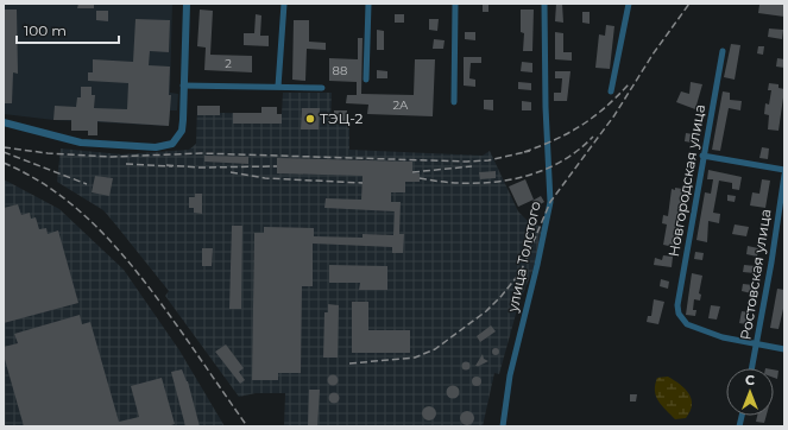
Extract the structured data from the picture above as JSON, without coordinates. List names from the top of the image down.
{
  "streets": {
    "street": ["Новгородская улица", "улица Толстого", "Ростовская улица"]
  },
  "crossings": [
    ["Новгородская улица", "Ростовская улица"]
  ],
  "places": ["ТЭЦ-2"],
  "house_numbers": ["2", "88", "2А"],
  "scale_bar": "100 m",
  "north": "top"
}
